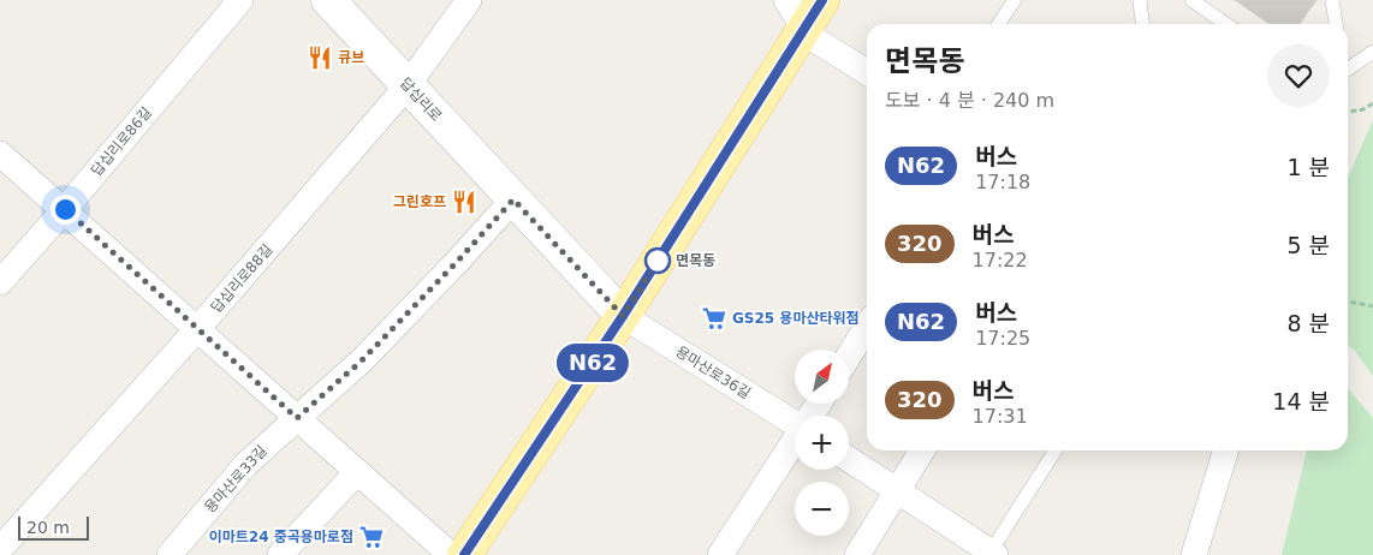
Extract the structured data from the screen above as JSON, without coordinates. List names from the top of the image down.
{
  "streets": {
    "street": [
      "답십리로",
      "답십리로86길",
      "답십리로88길",
      "용마산로36길",
      "용마산로33길"
    ]
  },
  "crossings": [
    ["답십리로", "답십리로88길"],
    ["답십리로", "용마산로36길"]
  ],
  "places": {
    "restaurant": ["큐브", "그린호프"],
    "other": ["면목동"],
    "supermarket": ["GS25 용마산타워점", "이마트24 중곡용마로점"]
  },
  "lines": ["bus line N62"],
  "scale_bar": "20 m",
  "north": "top right",
  "page": {
    "on_map": "N62",
    "heading": ["면목동", "도보 · 4 분 · 240 m"],
    "list": [
      {
        "mark": "N62",
        "name": "버스",
        "note": "17:18",
        "value": "1 분"
      },
      {
        "mark": "320",
        "name": "버스",
        "note": "17:22",
        "value": "5 분"
      },
      {
        "mark": "N62",
        "name": "버스",
        "note": "17:25",
        "value": "8 분"
      },
      {
        "mark": "320",
        "name": "버스",
        "note": "17:31",
        "value": "14 분"
      }
    ],
    "map_buttons": ["+", "−"],
    "scale": "20 m"
  }
}
